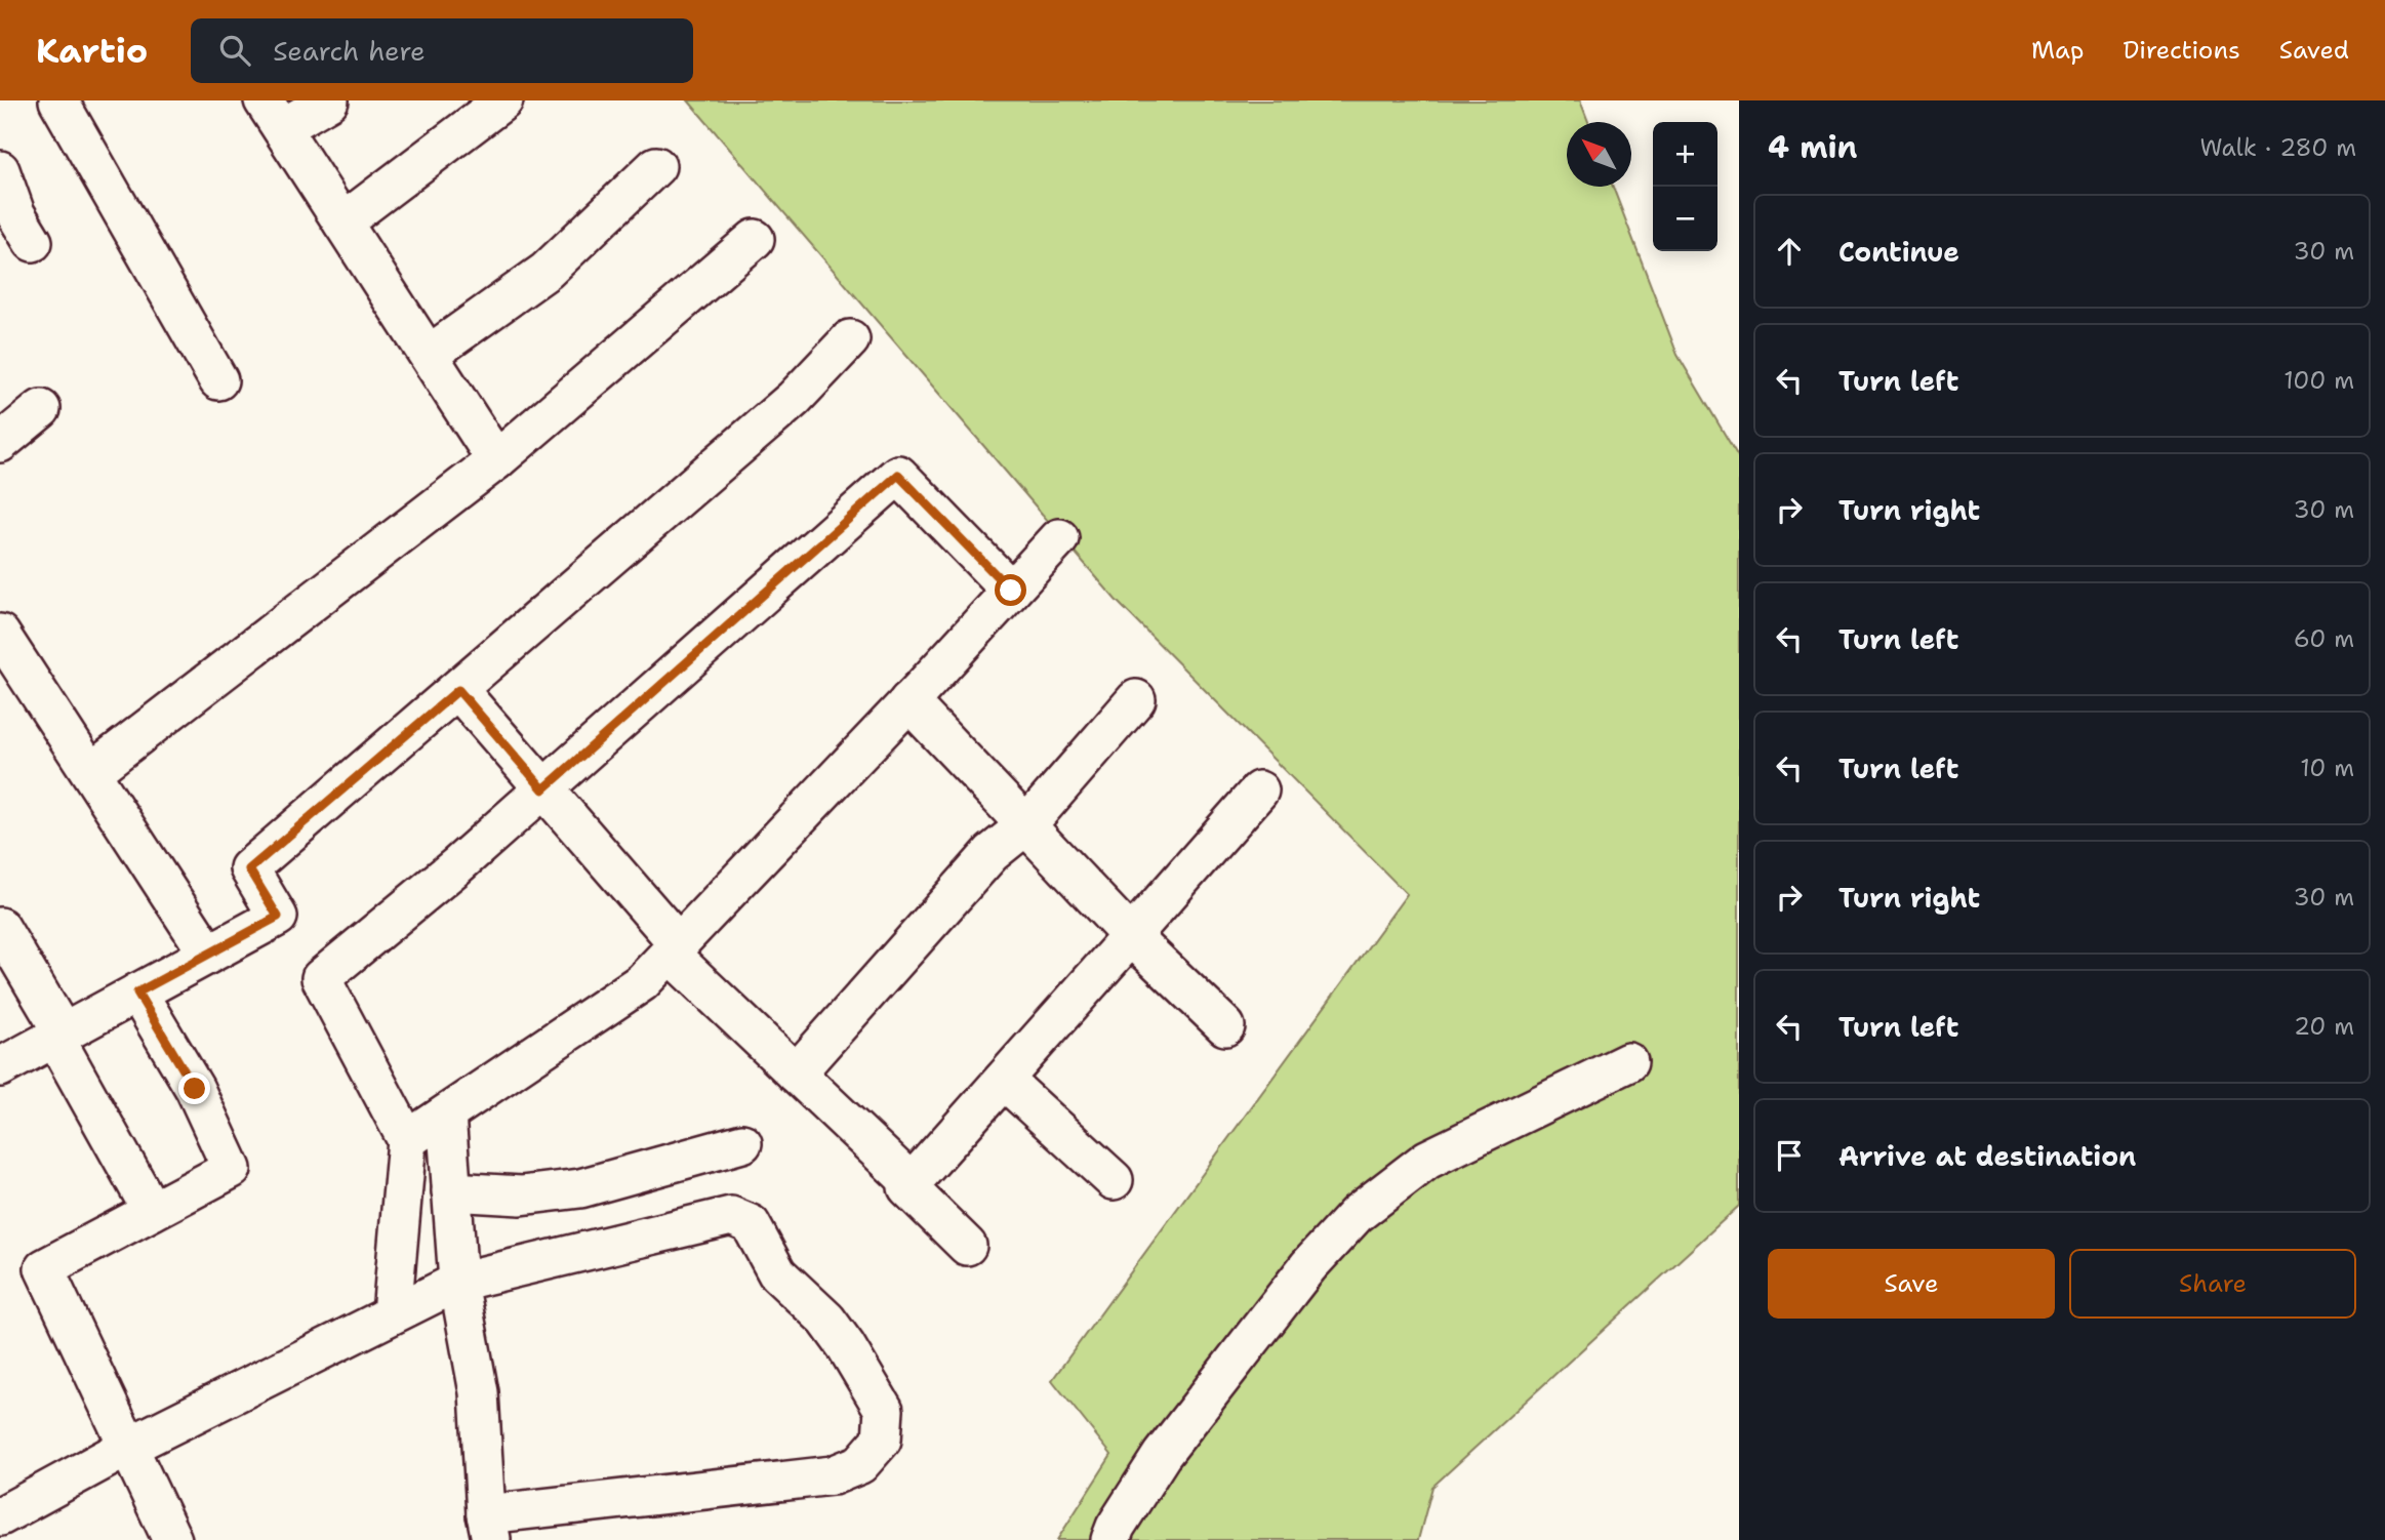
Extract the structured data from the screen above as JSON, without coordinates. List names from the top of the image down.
{
  "north": "top left",
  "page": {
    "header": "Kartio",
    "search": "Search here",
    "nav": ["Map", "Directions", "Saved"],
    "heading": ["4 min", "Walk · 280 m"],
    "map_buttons": ["+", "−"],
    "list": [
      ["Continue", "30 m"],
      ["Turn left", "100 m"],
      ["Turn right", "30 m"],
      ["Turn left", "60 m"],
      ["Turn left", "10 m"],
      ["Turn right", "30 m"],
      ["Turn left", "20 m"],
      "Arrive at destination"
    ],
    "buttons": ["Save", "Share"]
  }
}
